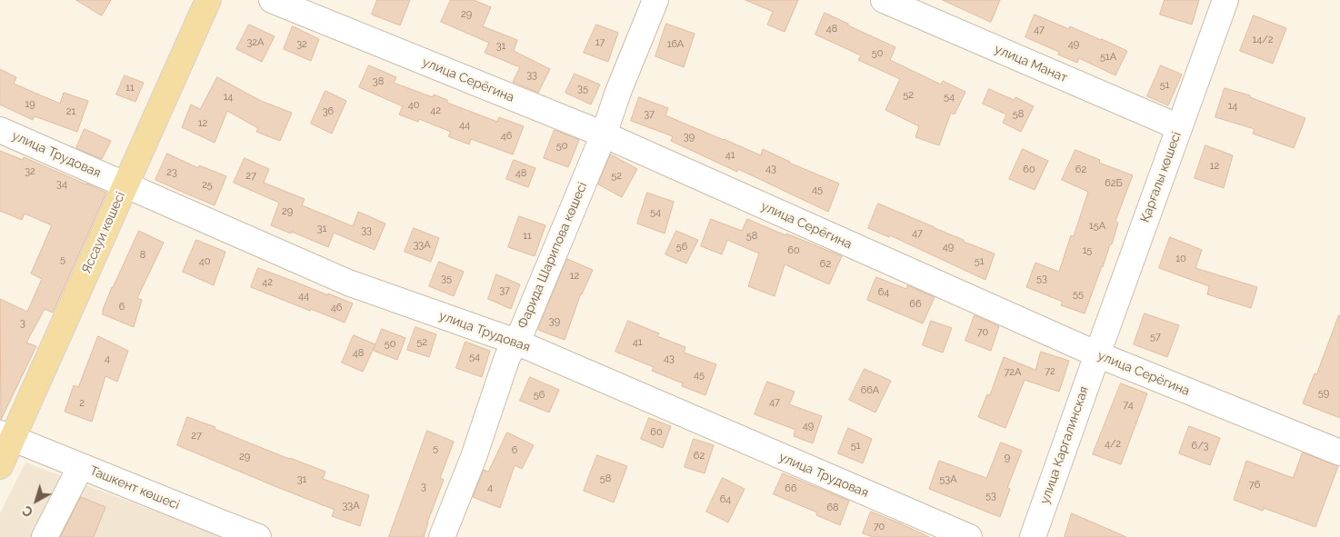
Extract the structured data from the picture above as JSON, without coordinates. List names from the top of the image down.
{
  "streets": {
    "main road": ["Яссауи көшесі"],
    "street": [
      "улица Манат",
      "улица Серёгина",
      "улица Трудовая",
      "Қарғалы көшесі",
      "Фарида Шарипова көшесі",
      "улица Каргалинская",
      "Ташкент көшесі"
    ]
  },
  "crossings": [
    ["улица Манат", "Қарғалы көшесі"],
    ["улица Серёгина", "Қарғалы көшесі"],
    ["улица Серёгина", "Фарида Шарипова көшесі"],
    ["улица Серёгина", "улица Каргалинская"],
    ["улица Трудовая", "Яссауи көшесі"],
    ["улица Трудовая", "Фарида Шарипова көшесі"],
    ["Қарғалы көшесі", "улица Каргалинская"],
    ["Яссауи көшесі", "Ташкент көшесі"]
  ],
  "house_numbers": [
    "29",
    "48",
    "47",
    "14/2",
    "32А",
    "17",
    "32",
    "16А",
    "49",
    "31",
    "50",
    "51А",
    "33",
    "38",
    "51",
    "11",
    "35",
    "52",
    "14",
    "54",
    "19",
    "40",
    "14",
    "42",
    "21",
    "36",
    "37",
    "58",
    "12",
    "44",
    "46",
    "39",
    "50",
    "41",
    "12",
    "43",
    "60",
    "62",
    "32",
    "23",
    "48",
    "27",
    "52",
    "62Б",
    "34",
    "25",
    "45",
    "29",
    "54",
    "15А",
    "31",
    "33",
    "47",
    "11",
    "58",
    "33А",
    "56",
    "49",
    "60",
    "15",
    "8",
    "10",
    "5",
    "40",
    "51",
    "62",
    "12",
    "35",
    "53",
    "42",
    "37",
    "64",
    "55",
    "44",
    "66",
    "6",
    "46",
    "39",
    "3",
    "70",
    "57",
    "52",
    "41",
    "50",
    "48",
    "54",
    "4",
    "43",
    "72",
    "72А",
    "45",
    "66А",
    "59",
    "56",
    "47",
    "2",
    "74",
    "49",
    "60",
    "27",
    "4/2",
    "51",
    "6/3",
    "5",
    "6",
    "62",
    "29",
    "9",
    "58",
    "31",
    "53А",
    "76",
    "3",
    "4",
    "66",
    "53",
    "64",
    "33А",
    "68",
    "70"
  ],
  "north": "bottom left"
}
